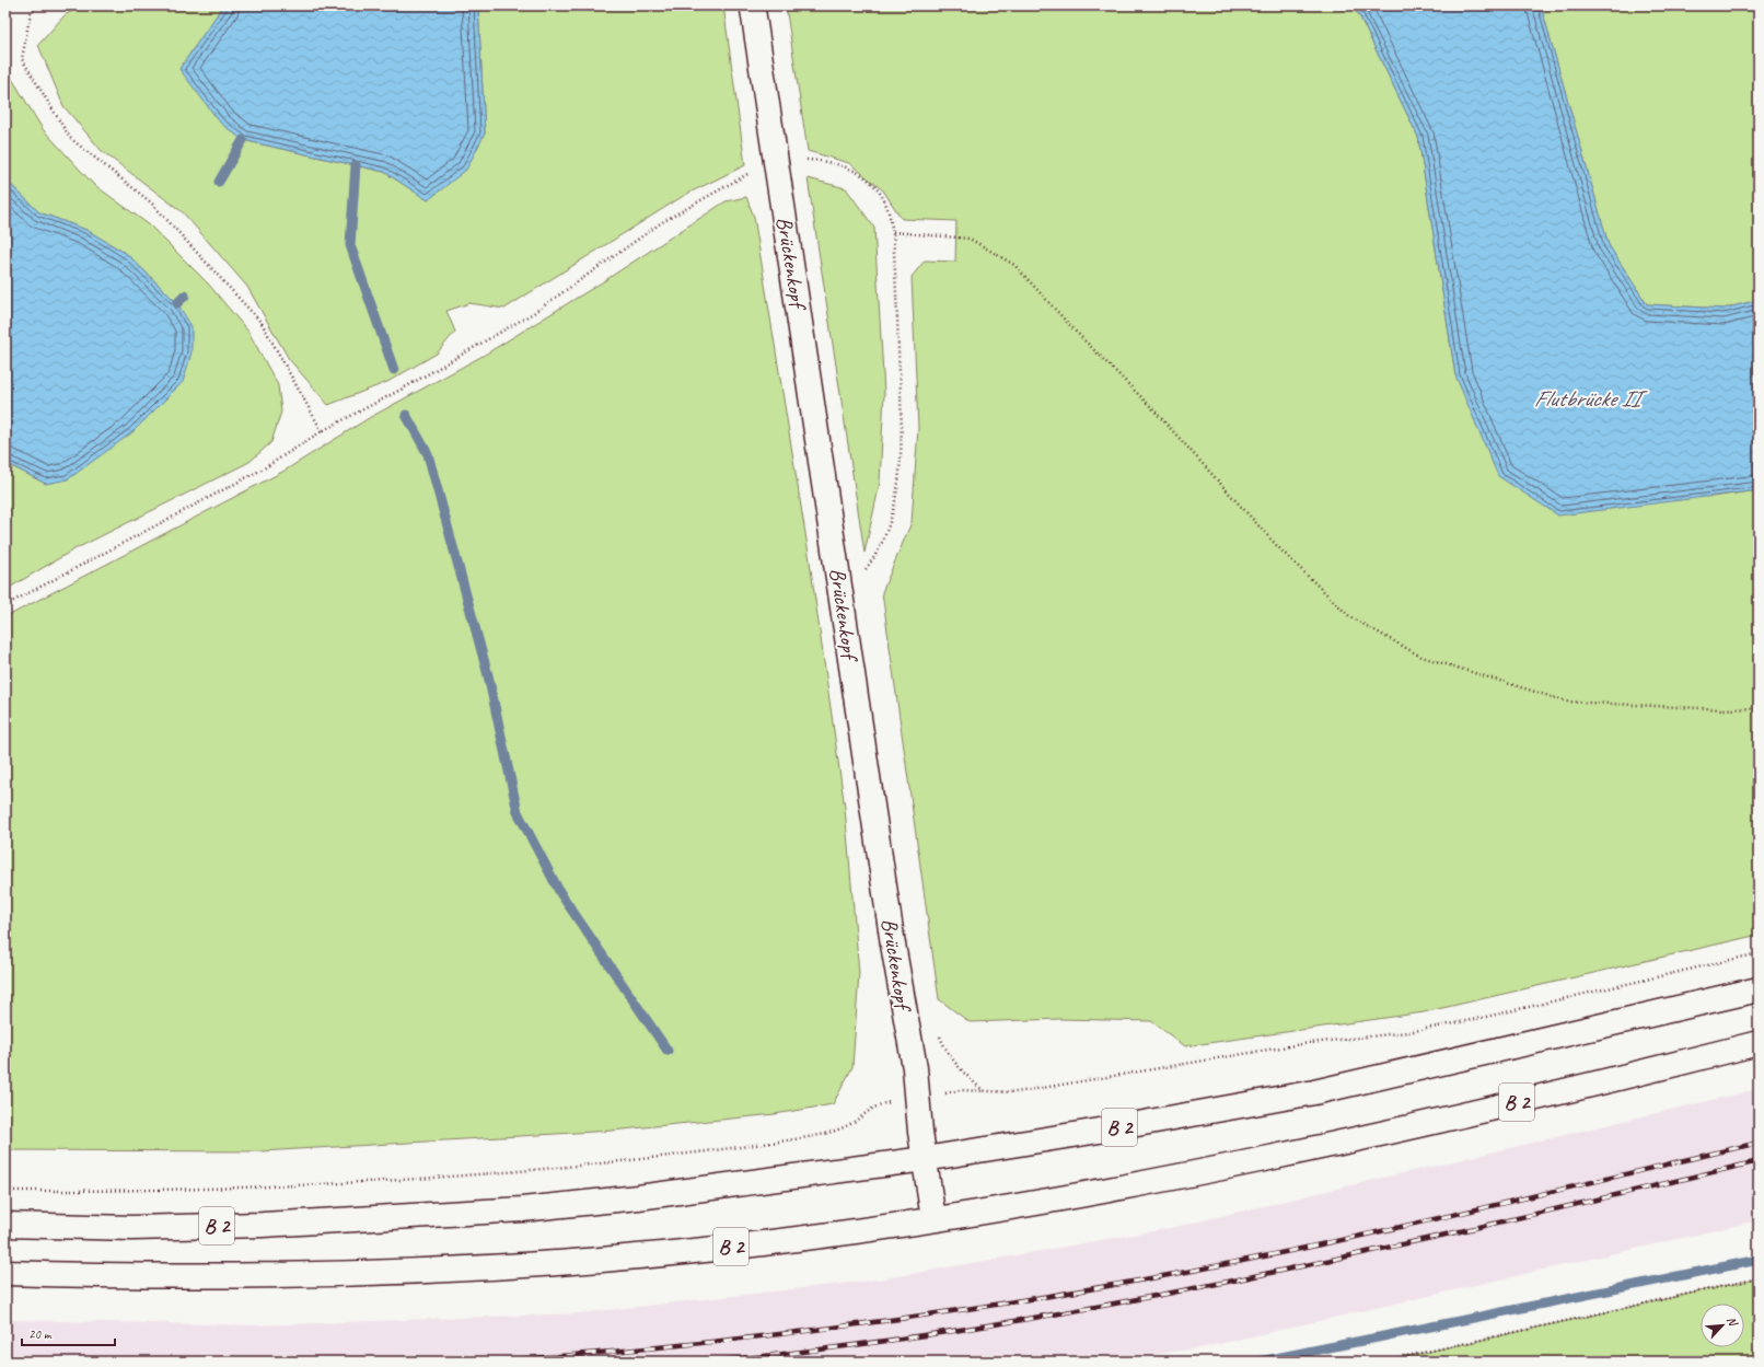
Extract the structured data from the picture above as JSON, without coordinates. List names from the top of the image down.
{
  "streets": {
    "main road": ["Brückenkopf", "B 2"]
  },
  "crossings": [
    ["Brückenkopf", "B 2"]
  ],
  "water": ["Flutbrücke II"],
  "scale_bar": "20 m",
  "north": "top right"
}
